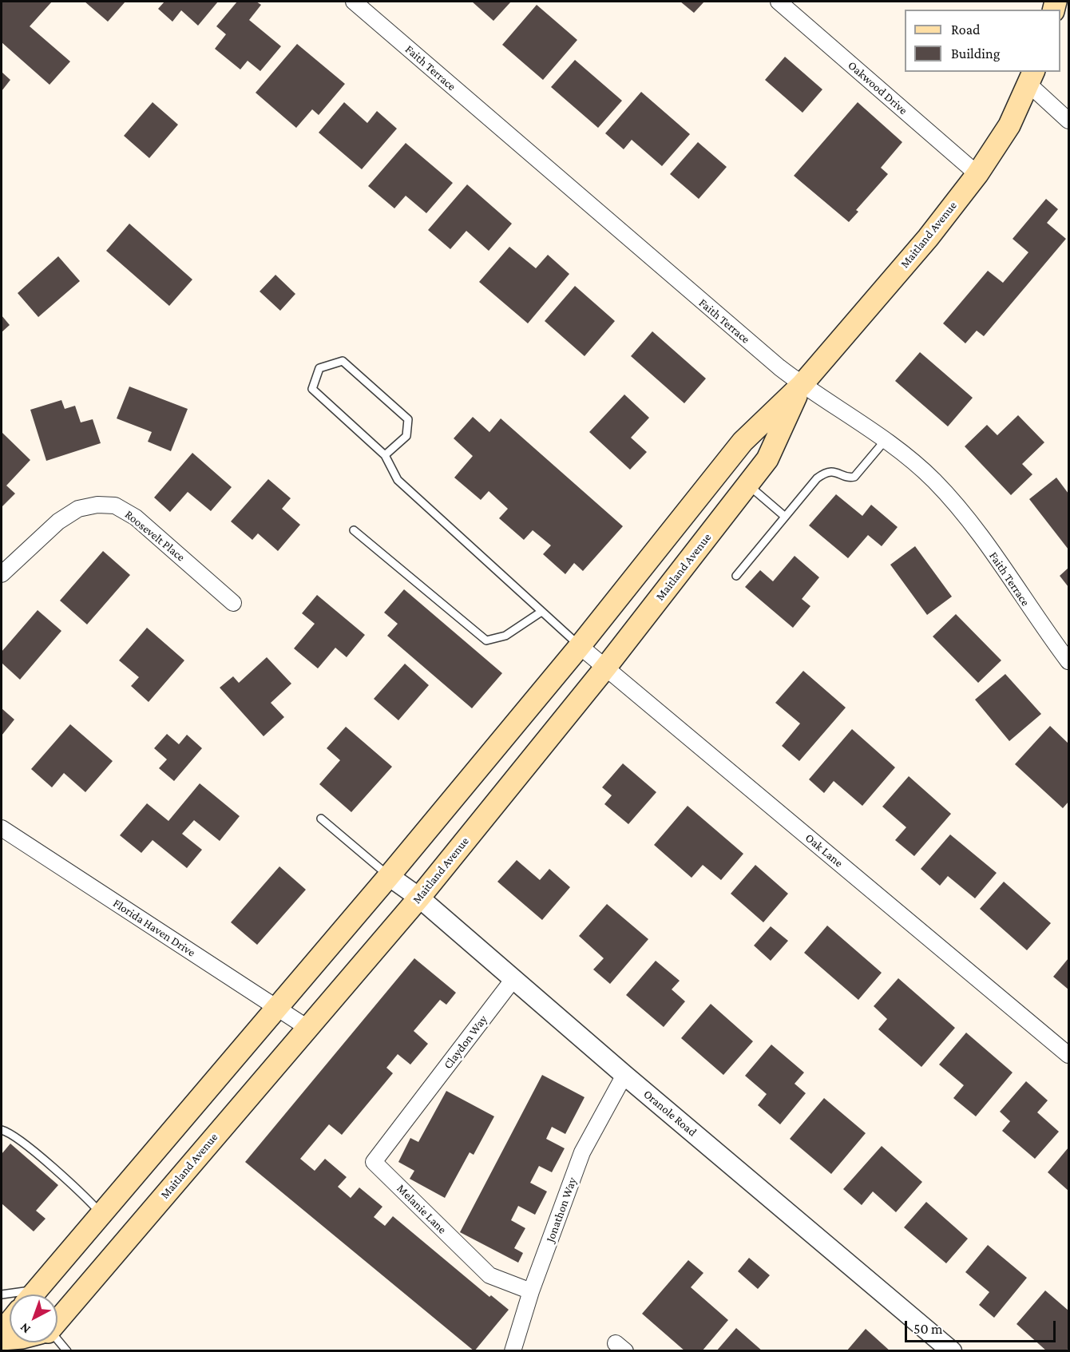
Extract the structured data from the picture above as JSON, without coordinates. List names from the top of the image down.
{
  "streets": {
    "main road": ["Maitland Avenue"],
    "street": [
      "Faith Terrace",
      "Oakwood Drive",
      "Roosevelt Place",
      "Oak Lane",
      "Florida Haven Drive",
      "Claydon Way",
      "Oranole Road",
      "Melanie Lane",
      "Jonathon Way"
    ]
  },
  "crossings": [
    ["Faith Terrace", "Maitland Avenue"],
    ["Oakwood Drive", "Maitland Avenue"],
    ["Maitland Avenue", "Oak Lane"],
    ["Maitland Avenue", "Florida Haven Drive"],
    ["Maitland Avenue", "Oranole Road"],
    ["Claydon Way", "Oranole Road"],
    ["Claydon Way", "Melanie Lane"],
    ["Oranole Road", "Jonathon Way"],
    ["Melanie Lane", "Jonathon Way"]
  ],
  "legend": ["Road", "Building"],
  "scale_bar": "50 m",
  "north": "bottom left"
}
